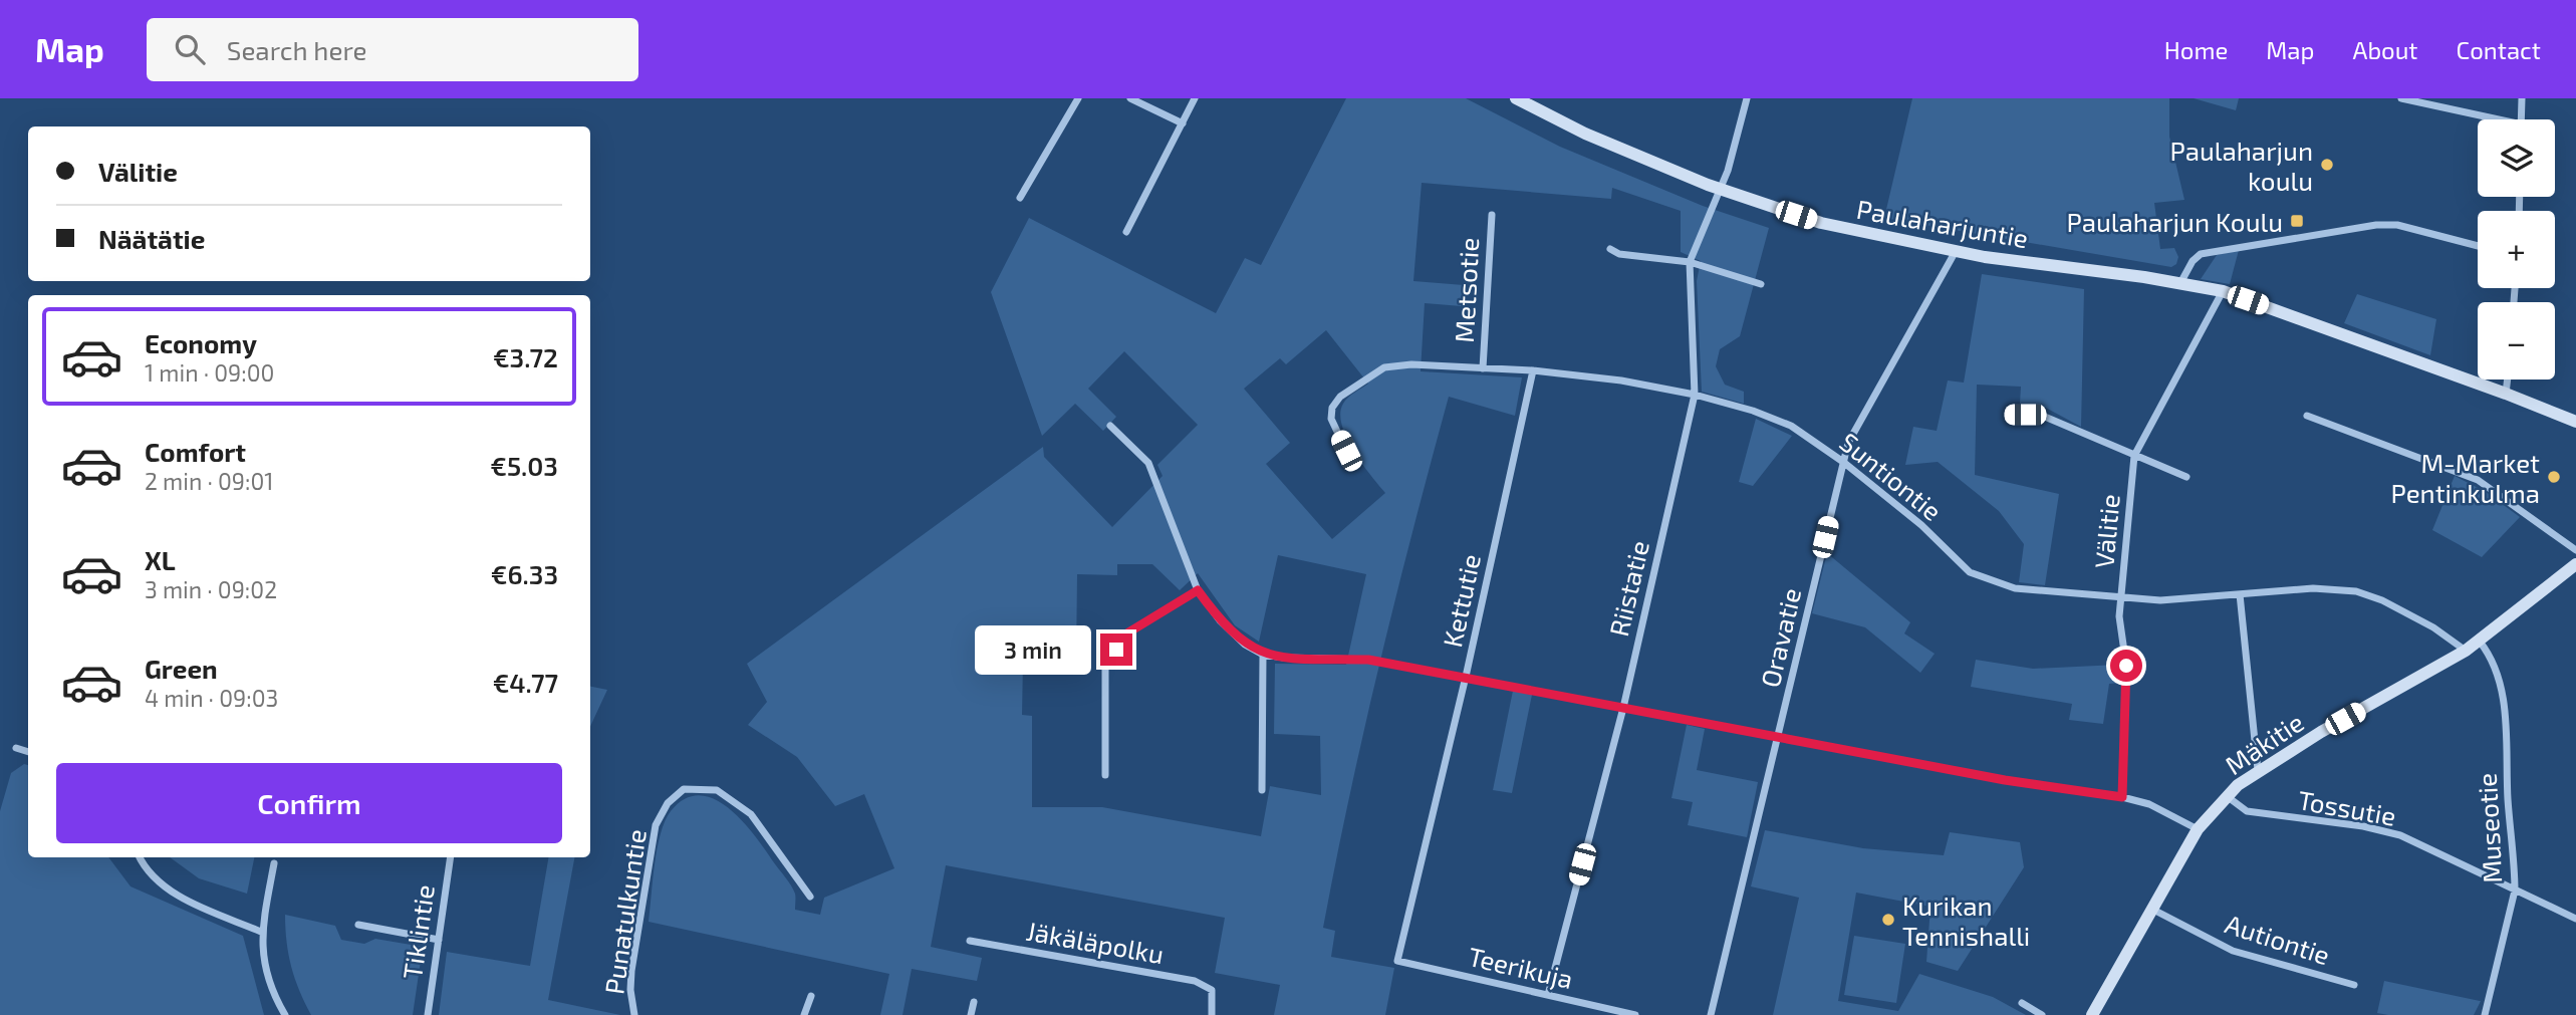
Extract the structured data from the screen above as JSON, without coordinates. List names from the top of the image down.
{
  "streets": {
    "main road": ["Paulaharjuntie", "Mäkitie"],
    "street": [
      "Metsotie",
      "Suntiontie",
      "Välitie",
      "Riistatie",
      "Kettutie",
      "Oravatie",
      "Tossutie",
      "Museotie",
      "Punatulkuntie",
      "Tiklintie",
      "Autiontie",
      "Jäkäläpolku",
      "Teerikuja"
    ]
  },
  "crossings": [
    ["Paulaharjuntie", "Välitie"],
    ["Paulaharjuntie", "Riistatie"],
    ["Paulaharjuntie", "Oravatie"],
    ["Metsotie", "Suntiontie"],
    ["Suntiontie", "Välitie"],
    ["Suntiontie", "Riistatie"],
    ["Suntiontie", "Kettutie"],
    ["Suntiontie", "Oravatie"],
    ["Suntiontie", "Mäkitie"],
    ["Riistatie", "Teerikuja"],
    ["Kettutie", "Teerikuja"],
    ["Mäkitie", "Tossutie"],
    ["Mäkitie", "Museotie"],
    ["Mäkitie", "Autiontie"],
    ["Tossutie", "Museotie"]
  ],
  "places": {
    "other": ["Paulaharjun koulu", "M-Market Pentinkulma", "Kurikan Tennishalli"],
    "transit": ["Paulaharjun Koulu"]
  },
  "page": {
    "header": "Map",
    "search": "Search here",
    "nav": [
      "Home",
      "Map",
      "About",
      "Contact"
    ],
    "map_buttons": ["+", "−"],
    "banner": ["Välitie", "Näätätie"],
    "list": [
      {
        "name": "Economy",
        "note": "1 min · 09:00",
        "value": "€3.72"
      },
      {
        "name": "Comfort",
        "note": "2 min · 09:01",
        "value": "€5.03"
      },
      {
        "name": "XL",
        "note": "3 min · 09:02",
        "value": "€6.33"
      },
      {
        "name": "Green",
        "note": "4 min · 09:03",
        "value": "€4.77"
      }
    ],
    "bubble": "3 min",
    "buttons": "Confirm"
  }
}
